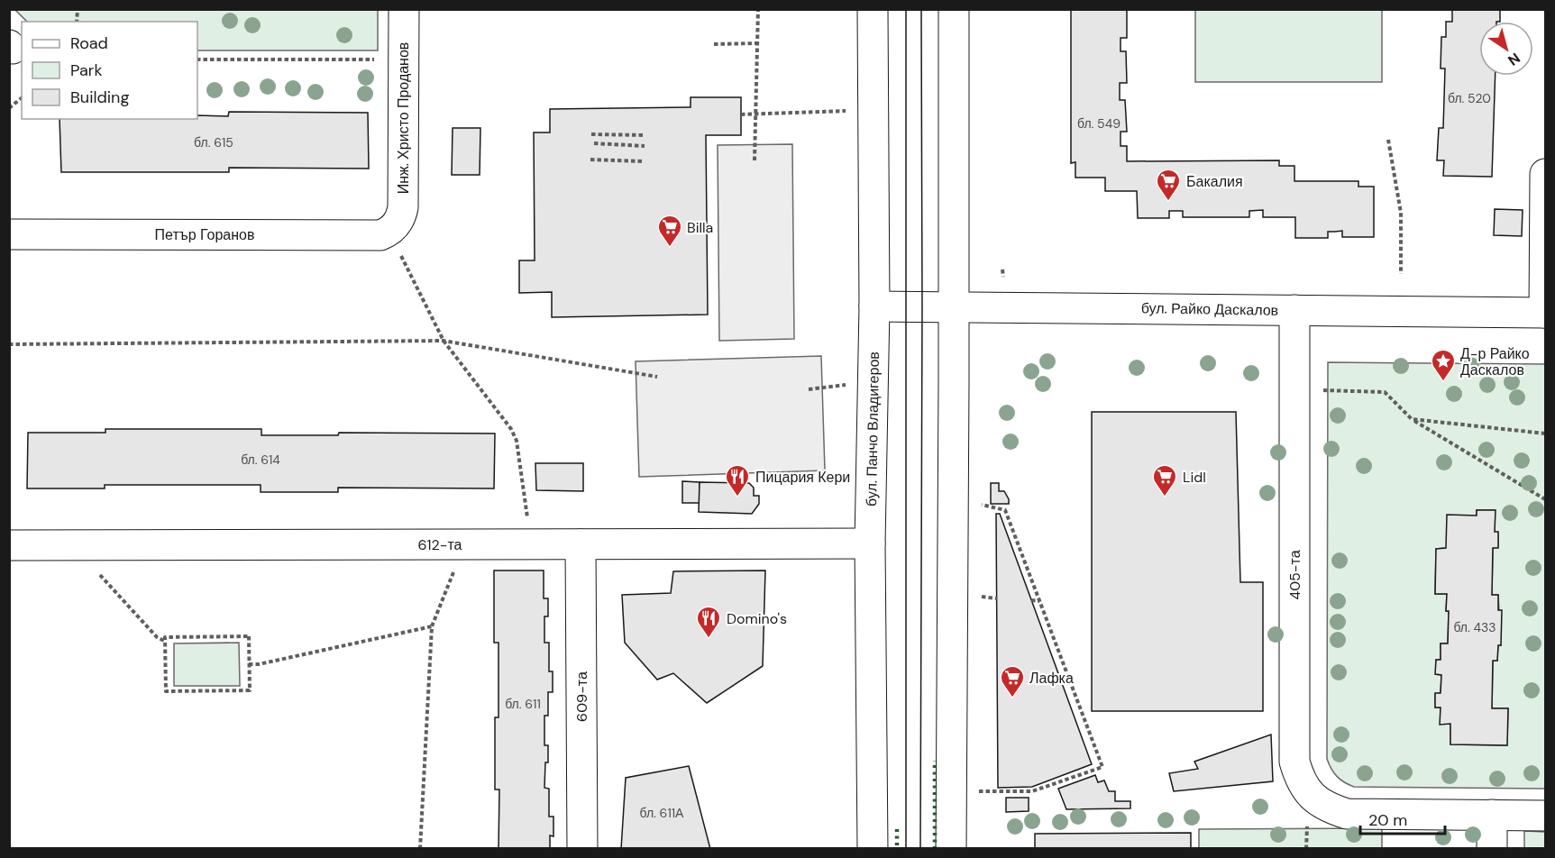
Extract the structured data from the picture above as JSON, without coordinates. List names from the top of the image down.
{
  "streets": {
    "street": [
      "Инж. Христо Проданов",
      "Петър Горанов",
      "бул. Райко Даскалов",
      "бул. Панчо Владигеров",
      "612-та",
      "405-та",
      "609-та"
    ]
  },
  "crossings": [
    ["Инж. Христо Проданов", "Петър Горанов"],
    ["бул. Райко Даскалов", "бул. Панчо Владигеров"],
    ["бул. Райко Даскалов", "405-та"],
    ["бул. Панчо Владигеров", "612-та"],
    ["612-та", "609-та"]
  ],
  "places": {
    "supermarket": [
      "Бакалия",
      "Billa",
      "Lidl",
      "Лафка"
    ],
    "place": ["Д-р Райко Даскалов"],
    "restaurant": ["Пицария Кери", "Domino's"]
  },
  "house_numbers": [
    "бл. 520",
    "бл. 549",
    "бл. 615",
    "бл. 614",
    "бл. 433",
    "бл. 611",
    "бл. 611А"
  ],
  "legend": ["Road", "Park", "Building"],
  "scale_bar": "20 m",
  "north": "bottom right"
}
